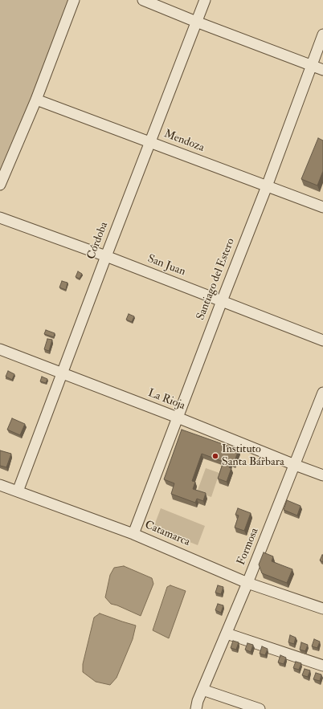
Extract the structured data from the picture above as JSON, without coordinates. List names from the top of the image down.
{
  "streets": {
    "street": [
      "Mendoza",
      "Córdoba",
      "San Juan",
      "Santiago del Estero",
      "La Rioja",
      "Catamarca",
      "Formosa"
    ]
  },
  "crossings": [
    ["Mendoza", "Córdoba"],
    ["Mendoza", "Santiago del Estero"],
    ["Córdoba", "San Juan"],
    ["Córdoba", "La Rioja"],
    ["Córdoba", "Catamarca"],
    ["San Juan", "Santiago del Estero"],
    ["Santiago del Estero", "La Rioja"],
    ["Santiago del Estero", "Catamarca"],
    ["La Rioja", "Formosa"],
    ["Catamarca", "Formosa"]
  ],
  "places": ["Instituto Santa Bárbara"]
}
